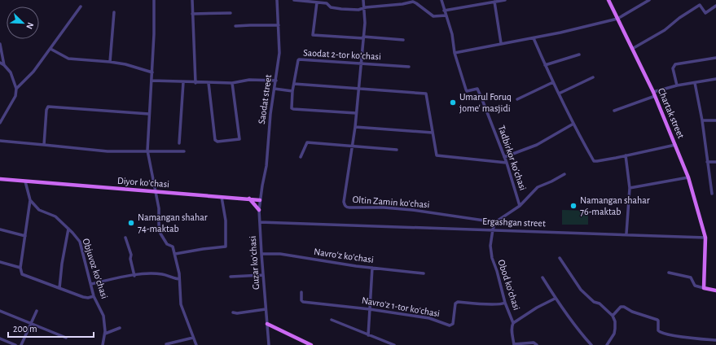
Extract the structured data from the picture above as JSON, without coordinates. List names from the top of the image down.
{
  "streets": {
    "main road": ["Chartak street", "Diyor koʻchasi"],
    "street": [
      "Saodat 2-tor koʻchasi",
      "Saodat street",
      "Tadbirkor koʻchasi",
      "Oltin Zamin koʻchasi",
      "Ergashgan street",
      "Navroʻz koʻchasi",
      "Guzar koʻchasi",
      "Objuvoz koʻchasi",
      "Obod koʻchasi",
      "Navroʻz 1-tor koʻchasi"
    ]
  },
  "crossings": [
    ["Saodat street", "Diyor koʻchasi"],
    ["Saodat street", "Guzar koʻchasi"],
    ["Chartak street", "Ergashgan street"],
    ["Tadbirkor koʻchasi", "Oltin Zamin koʻchasi"],
    ["Diyor koʻchasi", "Guzar koʻchasi"],
    ["Ergashgan street", "Guzar koʻchasi"],
    ["Ergashgan street", "Obod koʻchasi"],
    ["Navroʻz koʻchasi", "Guzar koʻchasi"],
    ["Obod koʻchasi", "Navroʻz 1-tor koʻchasi"]
  ],
  "places": ["Umarul Foruq jome' masjidi", "Namangan shahar 76-maktab", "Namangan shahar 74-maktab"],
  "scale_bar": "200 m",
  "north": "bottom right"
}
